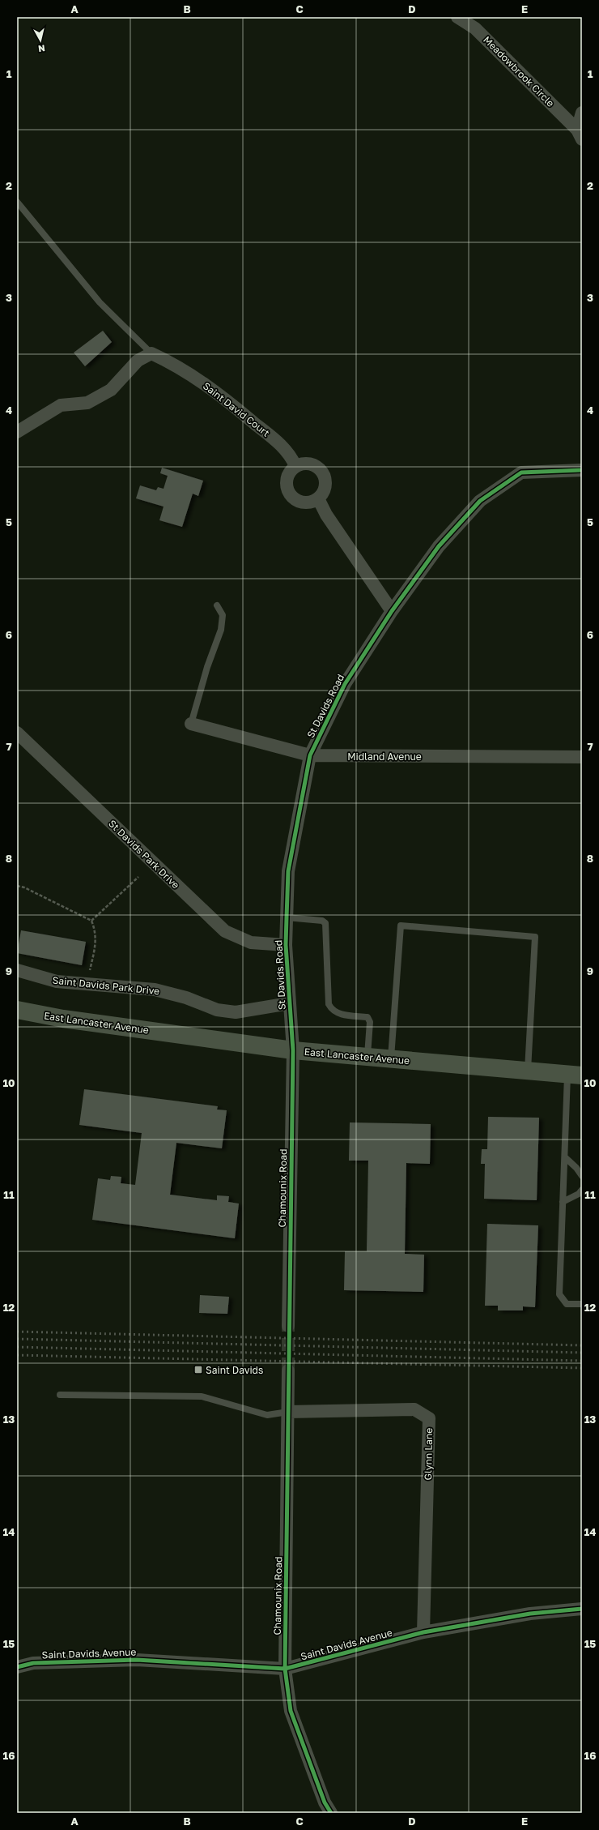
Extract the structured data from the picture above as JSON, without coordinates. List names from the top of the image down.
{
  "streets": {
    "highway": ["East Lancaster Avenue"],
    "street": [
      "Meadowbrook Circle",
      "Saint David Court",
      "St Davids Road",
      "Midland Avenue",
      "St Davids Park Drive",
      "Saint Davids Park Drive",
      "Chamounix Road",
      "Glynn Lane",
      "Saint Davids Avenue"
    ]
  },
  "crossings": [
    ["St Davids Road", "Midland Avenue"],
    ["St Davids Road", "St Davids Park Drive"],
    ["St Davids Road", "Saint Davids Park Drive"],
    ["St Davids Road", "East Lancaster Avenue"],
    ["St Davids Road", "Chamounix Road"],
    ["East Lancaster Avenue", "Chamounix Road"],
    ["Chamounix Road", "Glynn Lane"],
    ["Chamounix Road", "Saint Davids Avenue"],
    ["Glynn Lane", "Saint Davids Avenue"]
  ],
  "places": {
    "transit": ["Saint Davids"]
  },
  "north": "bottom",
  "grid": {
    "columns": [
      "A",
      "B",
      "C",
      "D",
      "E"
    ],
    "rows": [
      "1",
      "2",
      "3",
      "4",
      "5",
      "6",
      "7",
      "8",
      "9",
      "10",
      "11",
      "12",
      "13",
      "14",
      "15",
      "16"
    ]
  }
}
